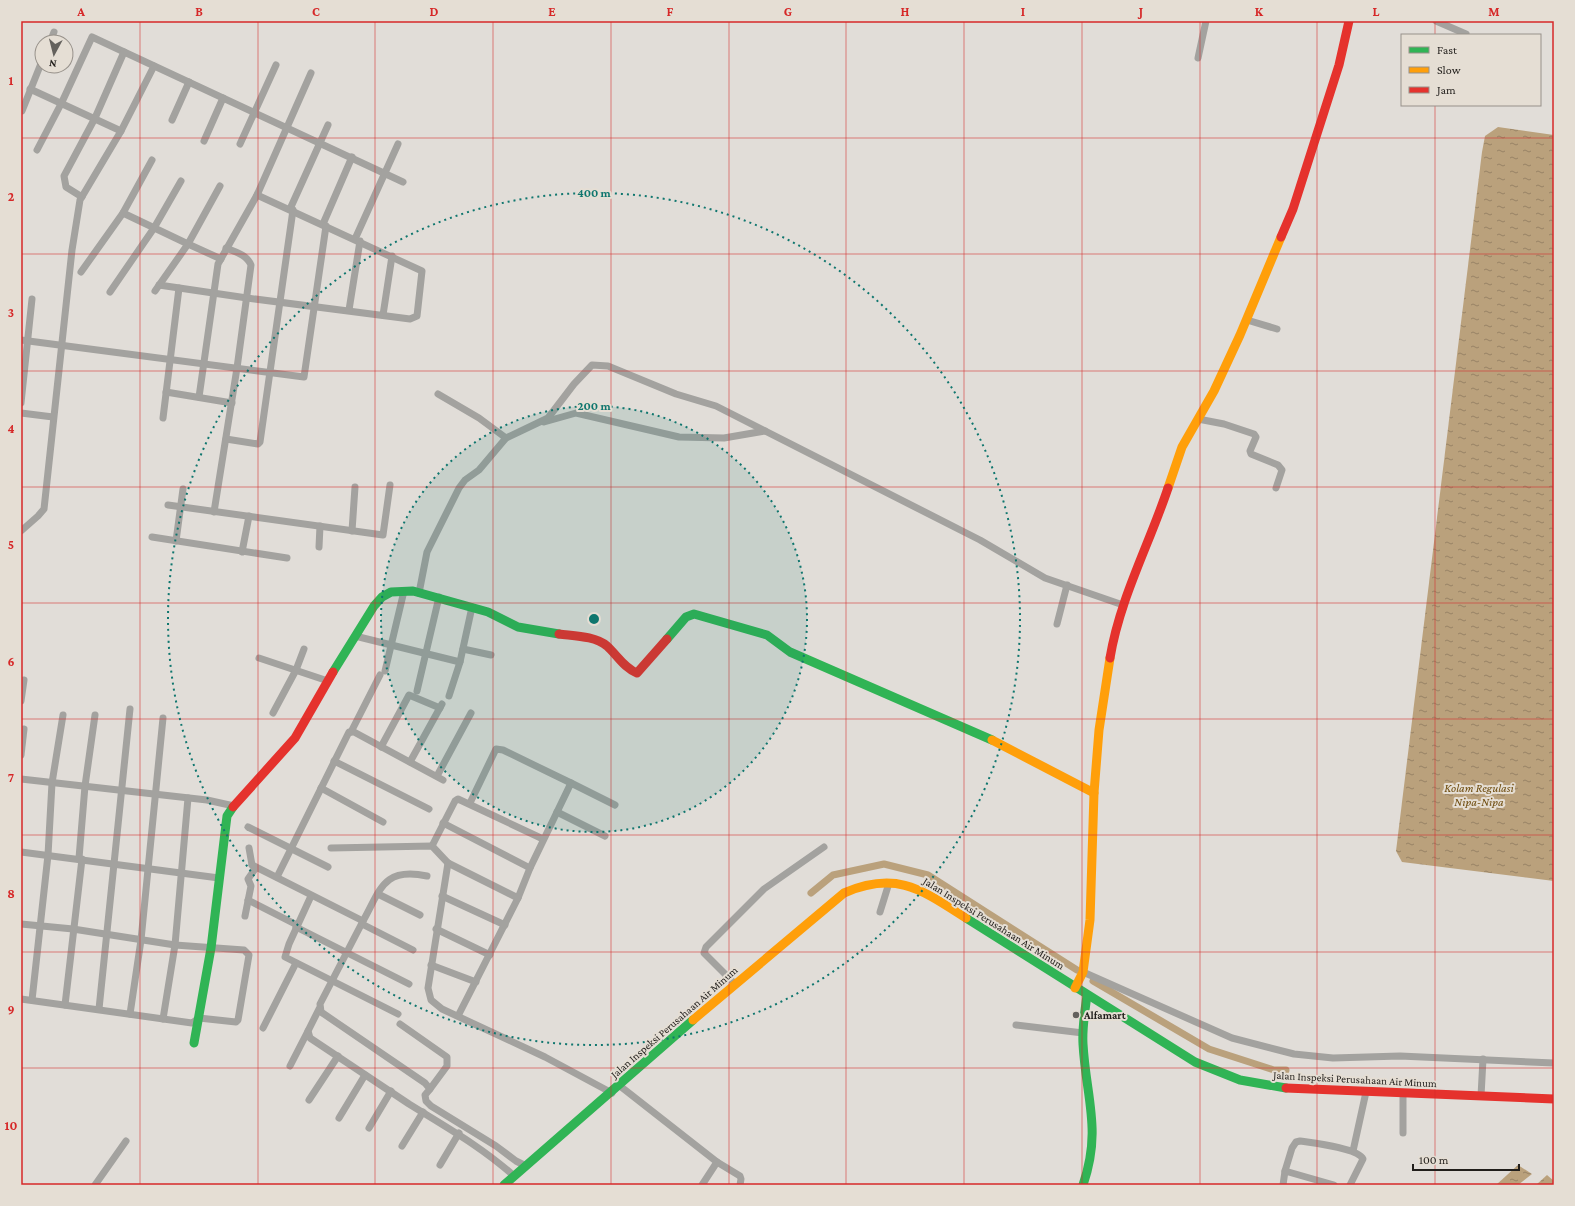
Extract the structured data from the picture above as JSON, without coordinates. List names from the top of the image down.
{
  "streets": {
    "street": ["Jalan Inspeksi Perusahaan Air Minum"]
  },
  "water": ["Kolam Regulasi Nipa-Nipa"],
  "places": ["Alfamart"],
  "legend": ["Fast", "Slow", "Jam"],
  "scale_bar": "100 m",
  "north": "bottom",
  "grid": {
    "columns": [
      "A",
      "B",
      "C",
      "D",
      "E",
      "F",
      "G",
      "H",
      "I",
      "J",
      "K",
      "L",
      "M"
    ],
    "rows": [
      "1",
      "2",
      "3",
      "4",
      "5",
      "6",
      "7",
      "8",
      "9",
      "10"
    ]
  },
  "rings": ["400 m", "200 m"]
}
